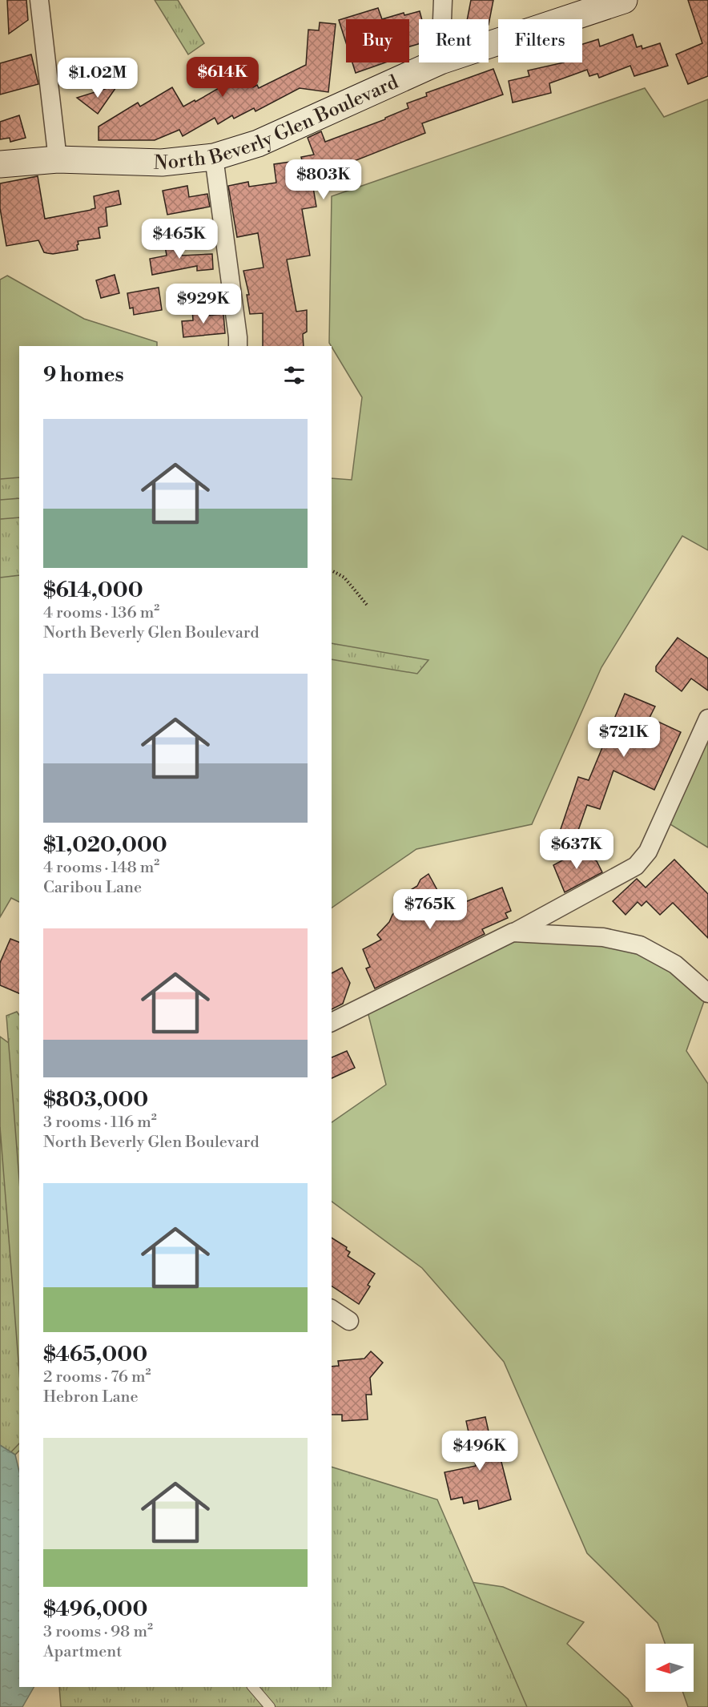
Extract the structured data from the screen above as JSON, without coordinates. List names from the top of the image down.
{
  "streets": {
    "main road": ["North Beverly Glen Boulevard"]
  },
  "north": "left",
  "page": {
    "chip": ["Buy", "Rent", "Filters"],
    "price": [
      "$614K",
      "$1.02M",
      "$803K",
      "$465K",
      "$929K",
      "$721K",
      "$637K",
      "$765K",
      "$496K"
    ],
    "heading": "9 homes",
    "list": [
      {
        "name": "$614,000",
        "note": "4 rooms · 136 m² · North Beverly Glen Boulevard"
      },
      {
        "name": "$1,020,000",
        "note": "4 rooms · 148 m² · Caribou Lane"
      },
      {
        "name": "$803,000",
        "note": "3 rooms · 116 m² · North Beverly Glen Boulevard"
      },
      {
        "name": "$465,000",
        "note": "2 rooms · 76 m² · Hebron Lane"
      },
      {
        "name": "$496,000",
        "note": "3 rooms · 98 m² · Apartment"
      }
    ]
  }
}
